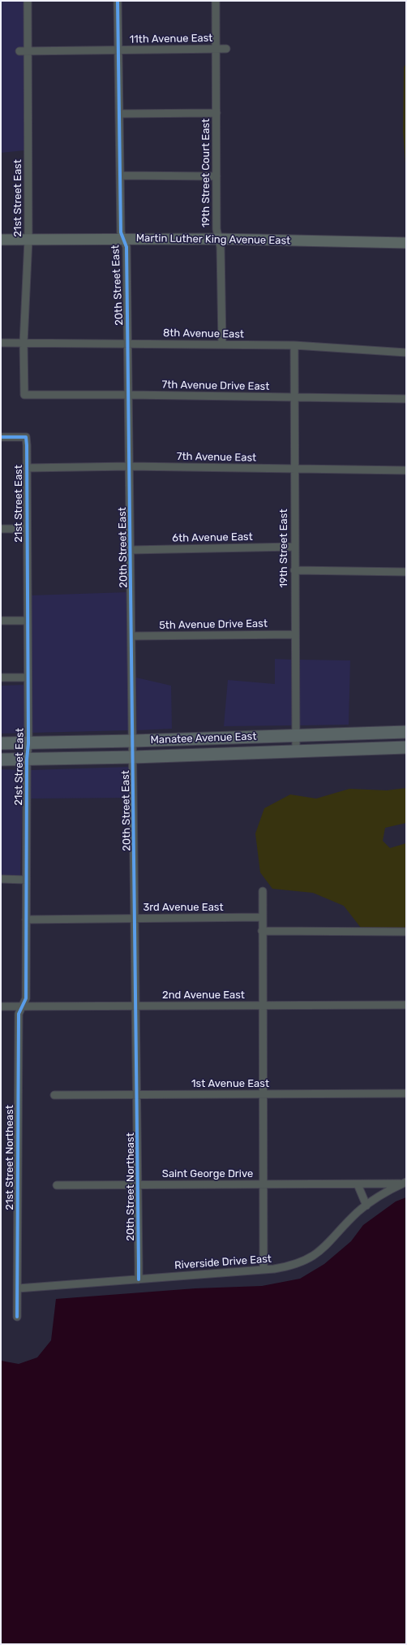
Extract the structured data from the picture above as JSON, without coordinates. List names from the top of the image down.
{
  "streets": {
    "main road": ["Manatee Avenue East"],
    "street": [
      "11th Avenue East",
      "19th Street Court East",
      "21st Street East",
      "Martin Luther King Avenue East",
      "20th Street East",
      "8th Avenue East",
      "7th Avenue Drive East",
      "7th Avenue East",
      "6th Avenue East",
      "19th Street East",
      "5th Avenue Drive East",
      "3rd Avenue East",
      "2nd Avenue East",
      "1st Avenue East",
      "21st Street Northeast",
      "Saint George Drive",
      "20th Street Northeast",
      "Riverside Drive East"
    ]
  },
  "crossings": [
    ["11th Avenue East", "19th Street Court East"],
    ["11th Avenue East", "21st Street East"],
    ["11th Avenue East", "20th Street East"],
    ["19th Street Court East", "Martin Luther King Avenue East"],
    ["19th Street Court East", "8th Avenue East"],
    ["21st Street East", "Martin Luther King Avenue East"],
    ["21st Street East", "8th Avenue East"],
    ["21st Street East", "7th Avenue Drive East"],
    ["21st Street East", "7th Avenue East"],
    ["21st Street East", "Manatee Avenue East"],
    ["21st Street East", "3rd Avenue East"],
    ["21st Street East", "2nd Avenue East"],
    ["21st Street East", "21st Street Northeast"],
    ["Martin Luther King Avenue East", "20th Street East"],
    ["20th Street East", "8th Avenue East"],
    ["20th Street East", "7th Avenue Drive East"],
    ["20th Street East", "7th Avenue East"],
    ["20th Street East", "6th Avenue East"],
    ["20th Street East", "5th Avenue Drive East"],
    ["20th Street East", "Manatee Avenue East"],
    ["20th Street East", "3rd Avenue East"],
    ["20th Street East", "2nd Avenue East"],
    ["20th Street East", "1st Avenue East"],
    ["20th Street East", "20th Street Northeast"],
    ["8th Avenue East", "19th Street East"],
    ["7th Avenue Drive East", "19th Street East"],
    ["7th Avenue East", "19th Street East"],
    ["6th Avenue East", "19th Street East"],
    ["19th Street East", "5th Avenue Drive East"],
    ["19th Street East", "Manatee Avenue East"],
    ["1st Avenue East", "20th Street Northeast"],
    ["21st Street Northeast", "Riverside Drive East"],
    ["Saint George Drive", "20th Street Northeast"],
    ["Saint George Drive", "Riverside Drive East"],
    ["20th Street Northeast", "Riverside Drive East"]
  ]
}
